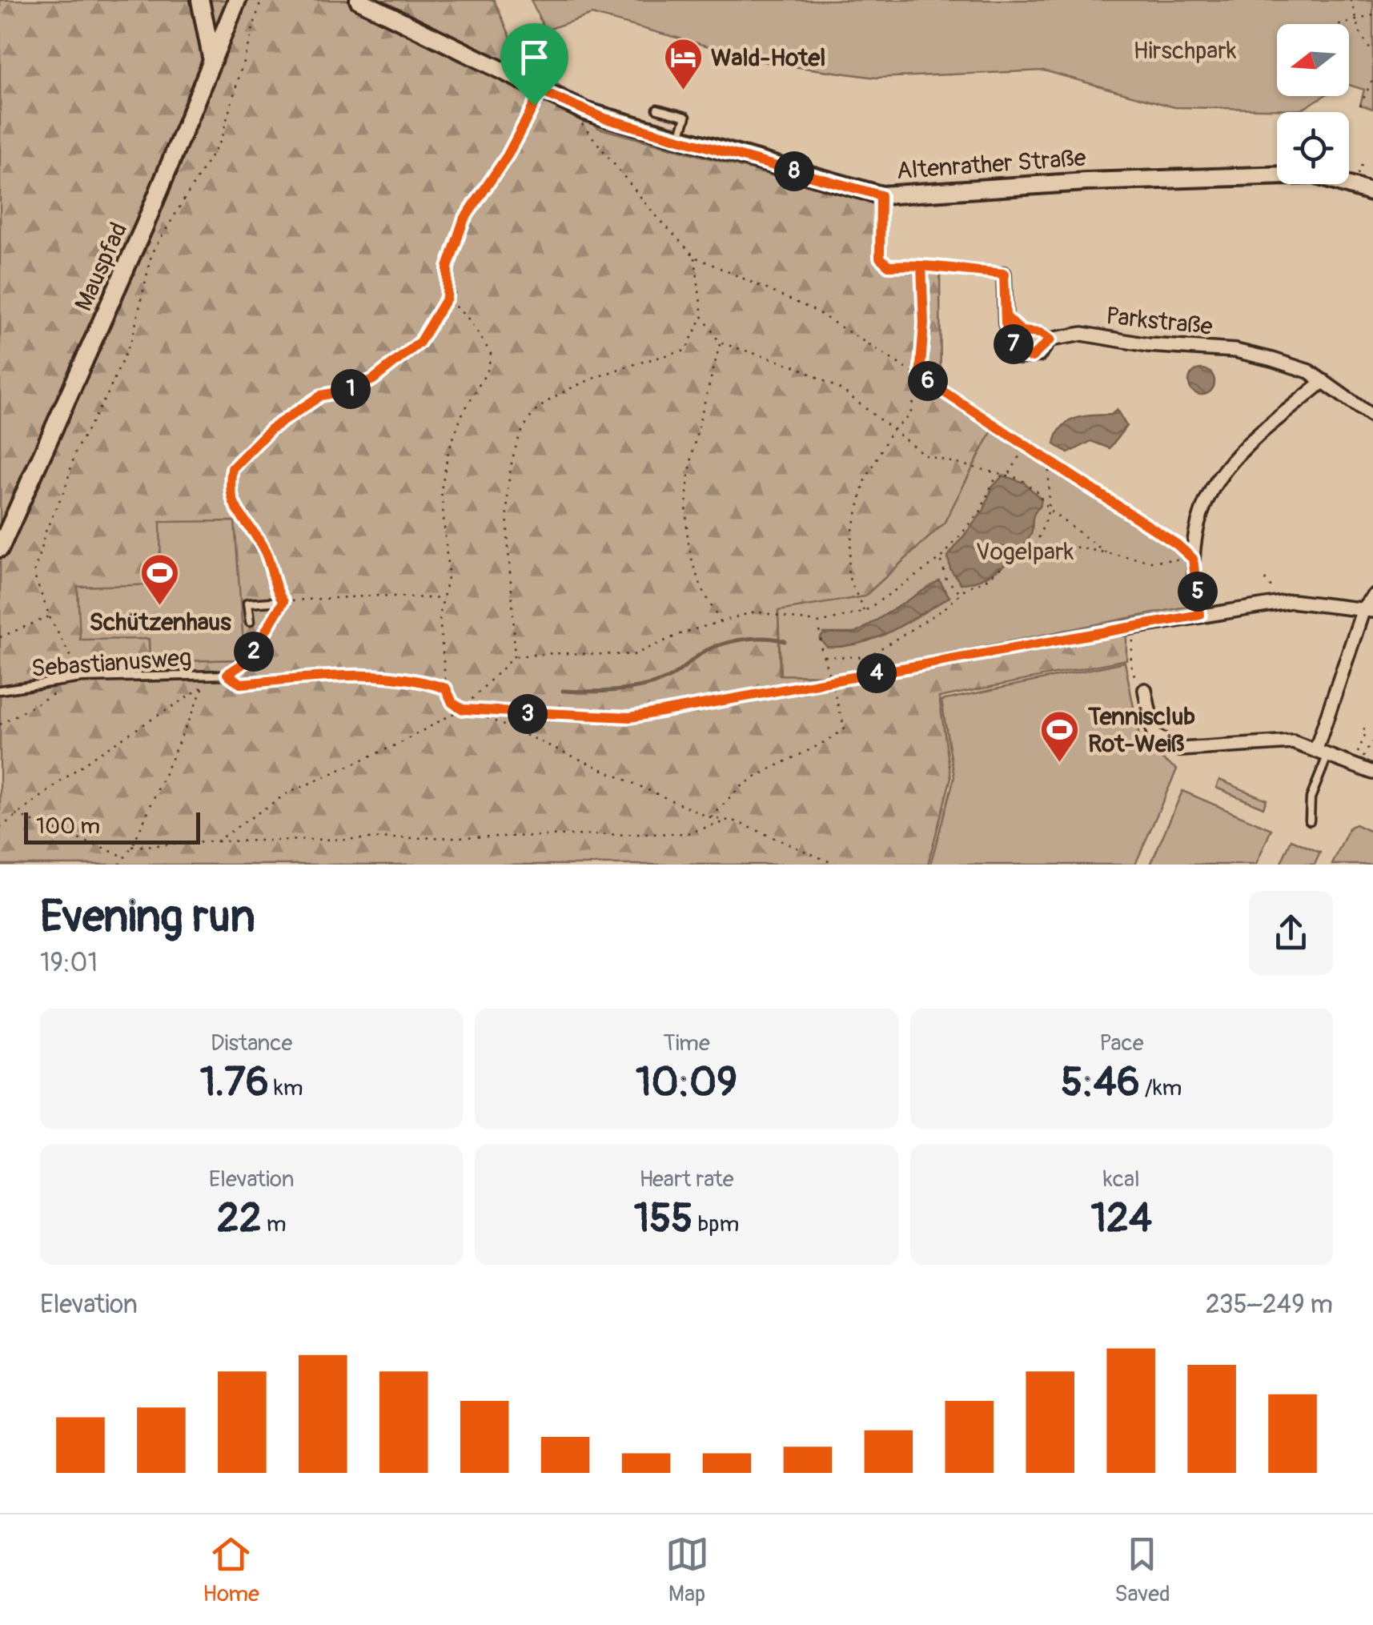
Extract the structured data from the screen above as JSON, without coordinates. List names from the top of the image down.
{
  "streets": {
    "street": ["Altenrather Straße", "Mauspfad", "Parkstraße"],
    "lane": ["Sebastianusweg"]
  },
  "parks": ["Hirschpark", "Vogelpark"],
  "places": {
    "hotel": ["Wald-Hotel"],
    "sports": ["Schützenhaus", "Tennisclub Rot-Weiß"]
  },
  "scale_bar": "100 m",
  "north": "left",
  "page": {
    "pins": [
      "8",
      "7",
      "6",
      "1",
      "5",
      "2",
      "4",
      "3"
    ],
    "scale": "100 m",
    "heading": ["Evening run", "19:01"],
    "stats": [
      ["Distance", "1.76 km"],
      ["Time", "10:09"],
      ["Pace", "5:46 /km"],
      ["Elevation", "22 m"],
      ["Heart rate", "155 bpm"],
      ["kcal", "124"]
    ],
    "chart": ["Elevation", "235–249 m"],
    "tabs": ["Home", "Map", "Saved"]
  }
}
